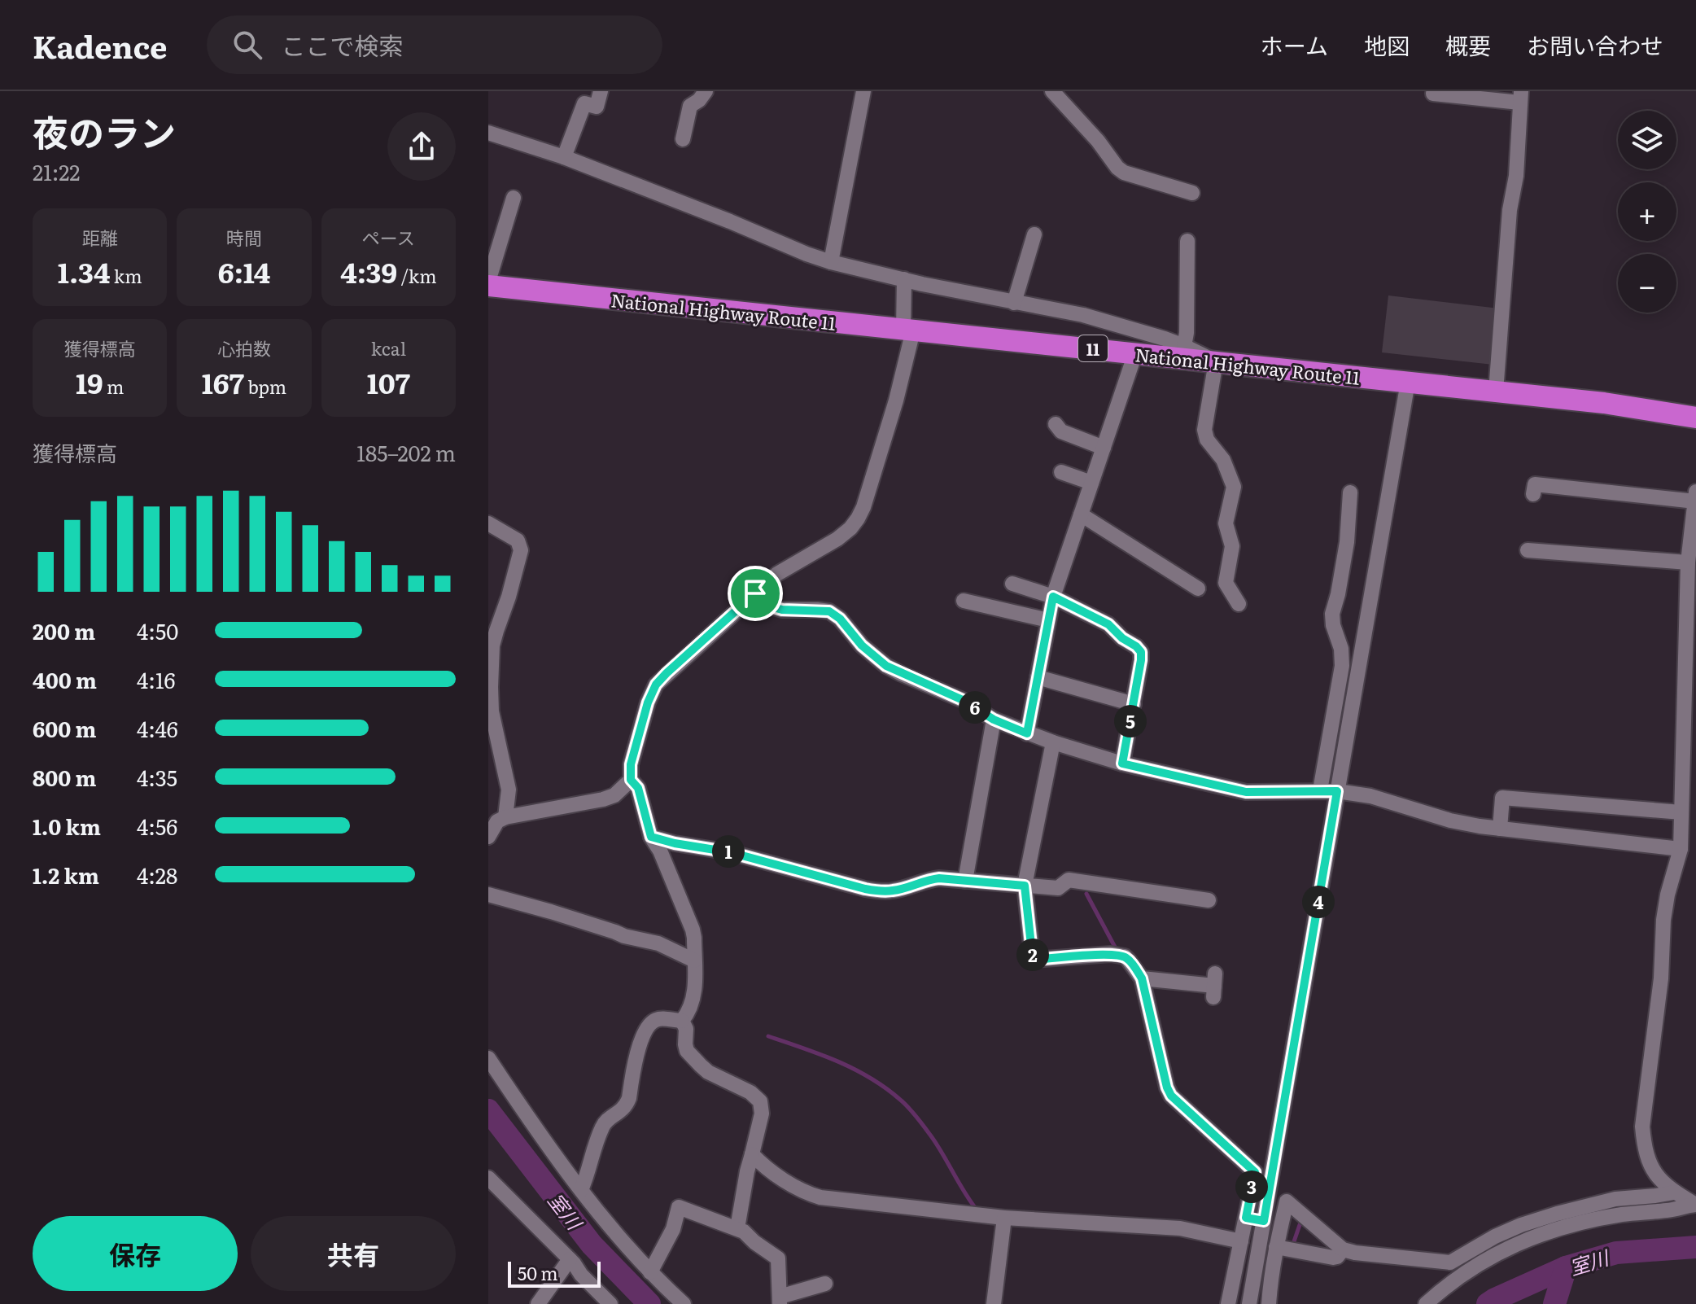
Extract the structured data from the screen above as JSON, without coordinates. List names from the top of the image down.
{
  "streets": {
    "highway": ["National Highway Route 11", "11"]
  },
  "water": ["室川"],
  "scale_bar": "50 m",
  "page": {
    "header": "Kadence",
    "search": "ここで検索",
    "nav": [
      "ホーム",
      "地図",
      "概要",
      "お問い合わせ"
    ],
    "heading": ["夜のラン", "21:22"],
    "map_buttons": ["+", "−"],
    "stats": [
      ["距離", "1.34 km"],
      ["時間", "6:14"],
      ["ペース", "4:39 /km"],
      ["獲得標高", "19 m"],
      ["心拍数", "167 bpm"],
      ["kcal", "107"]
    ],
    "chart": ["獲得標高", "185–202 m"],
    "list": [
      {
        "name": "200 m",
        "note": "4:50"
      },
      {
        "name": "400 m",
        "note": "4:16"
      },
      {
        "name": "600 m",
        "note": "4:46"
      },
      {
        "name": "800 m",
        "note": "4:35"
      },
      {
        "name": "1.0 km",
        "note": "4:56"
      },
      {
        "name": "1.2 km",
        "note": "4:28"
      }
    ],
    "pins": [
      "6",
      "5",
      "1",
      "4",
      "2",
      "3"
    ],
    "buttons": ["保存", "共有"],
    "scale": "50 m"
  }
}
